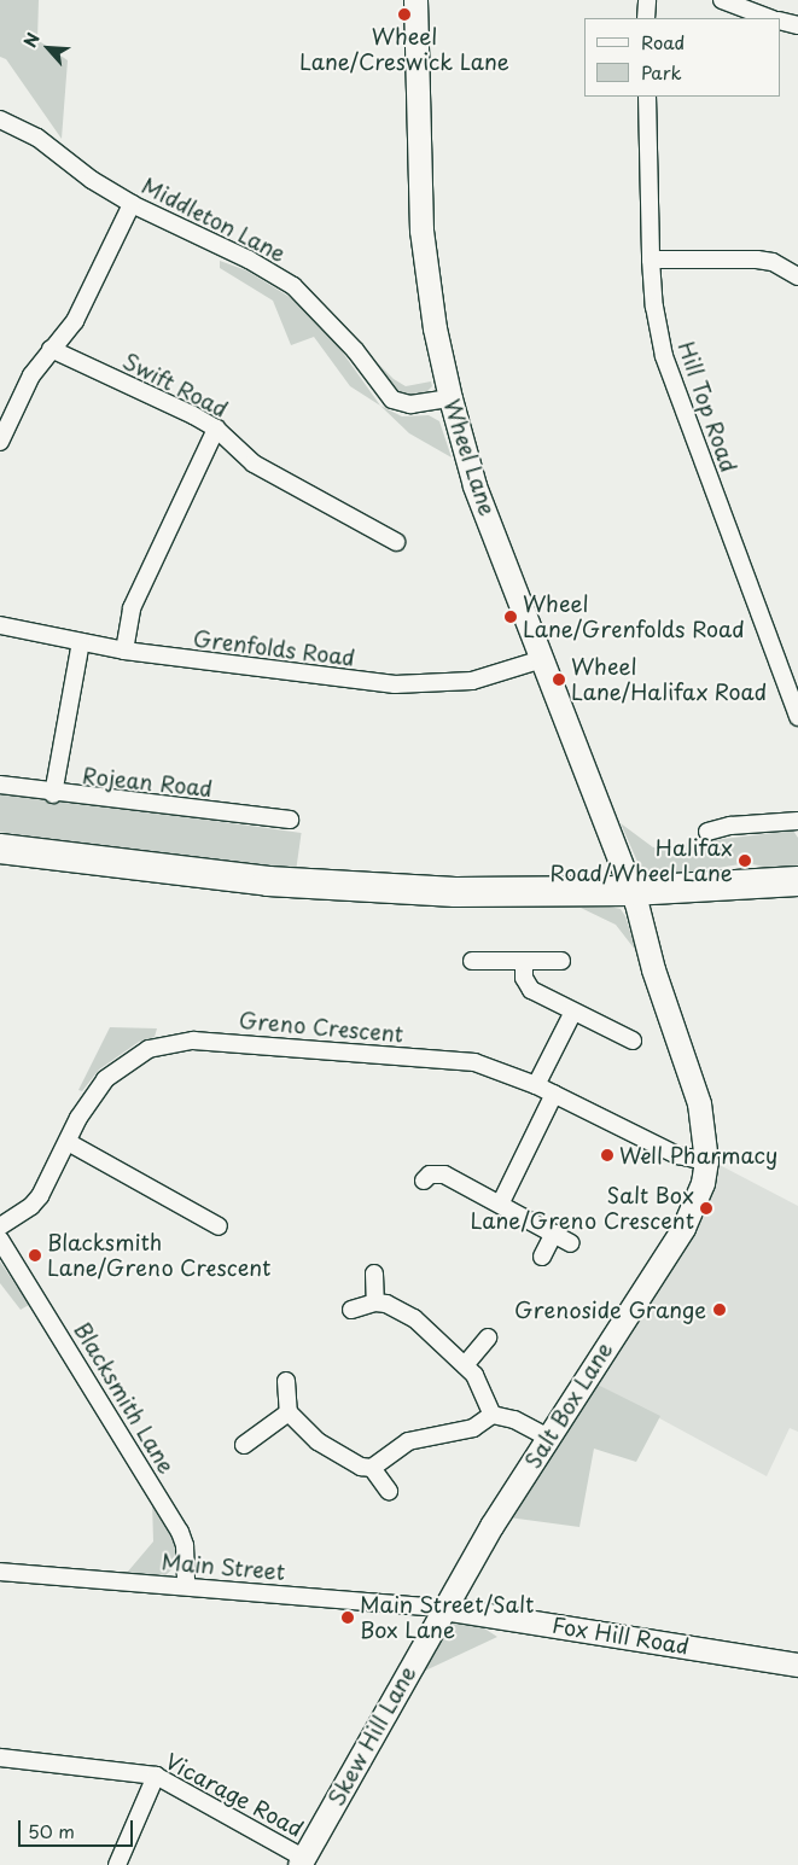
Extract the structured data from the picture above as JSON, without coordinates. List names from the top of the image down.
{
  "streets": {
    "street": [
      "Middleton Lane",
      "Swift Road",
      "Hill Top Road",
      "Wheel Lane",
      "Grenfolds Road",
      "Rojean Road",
      "Greno Crescent",
      "Blacksmith Lane",
      "Salt Box Lane",
      "Main Street",
      "Fox Hill Road",
      "Skew Hill Lane",
      "Vicarage Road"
    ]
  },
  "crossings": [
    ["Middleton Lane", "Wheel Lane"],
    ["Wheel Lane", "Grenfolds Road"],
    ["Wheel Lane", "Salt Box Lane"],
    ["Greno Crescent", "Salt Box Lane"],
    ["Blacksmith Lane", "Main Street"],
    ["Salt Box Lane", "Main Street"],
    ["Salt Box Lane", "Fox Hill Road"],
    ["Salt Box Lane", "Skew Hill Lane"],
    ["Main Street", "Fox Hill Road"],
    ["Main Street", "Skew Hill Lane"],
    ["Fox Hill Road", "Skew Hill Lane"],
    ["Skew Hill Lane", "Vicarage Road"]
  ],
  "places": [
    "Wheel Lane/Creswick Lane",
    "Wheel Lane/Grenfolds Road",
    "Wheel Lane/Halifax Road",
    "Halifax Road/Wheel Lane",
    "Well Pharmacy",
    "Salt Box Lane/Greno Crescent",
    "Blacksmith Lane/Greno Crescent",
    "Grenoside Grange",
    "Main Street/Salt Box Lane"
  ],
  "legend": ["Road", "Park"],
  "scale_bar": "50 m",
  "north": "top left"
}
